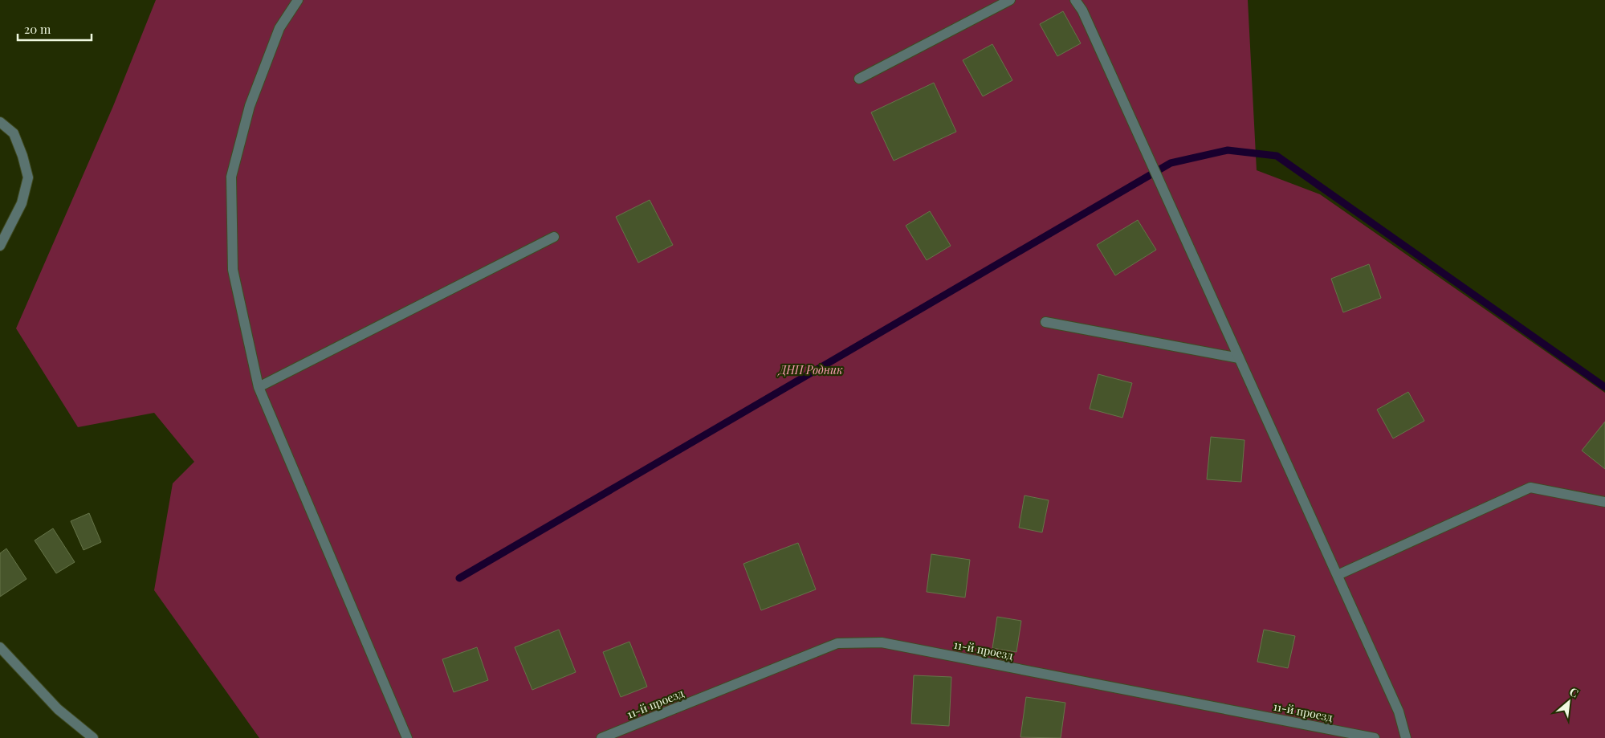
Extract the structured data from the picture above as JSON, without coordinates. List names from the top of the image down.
{
  "streets": {
    "street": ["11-й проезд"]
  },
  "parks": ["ДНП Родник"],
  "scale_bar": "20 m",
  "north": "top right"
}
